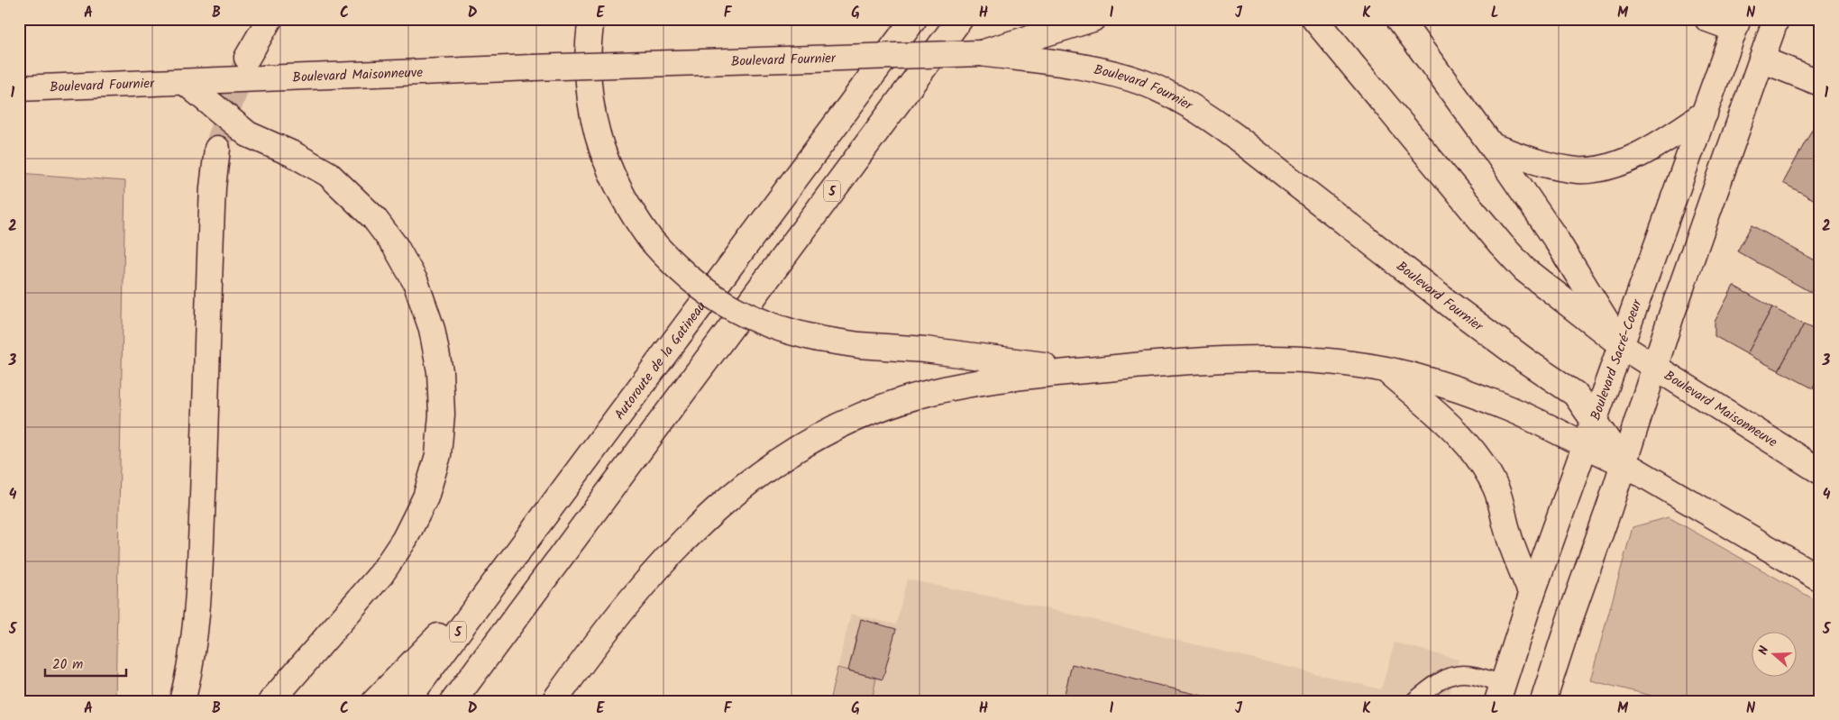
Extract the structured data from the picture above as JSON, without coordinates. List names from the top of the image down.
{
  "streets": {
    "main road": [
      "Boulevard Fournier",
      "Boulevard Maisonneuve",
      "5",
      "Boulevard Sacré-Coeur",
      "Autoroute de la Gatineau"
    ]
  },
  "crossings": [
    ["Boulevard Fournier", "Boulevard Maisonneuve"],
    ["Boulevard Fournier", "Boulevard Sacré-Coeur"],
    ["Boulevard Maisonneuve", "Boulevard Sacré-Coeur"]
  ],
  "scale_bar": "20 m",
  "north": "left",
  "grid": {
    "columns": [
      "A",
      "B",
      "C",
      "D",
      "E",
      "F",
      "G",
      "H",
      "I",
      "J",
      "K",
      "L",
      "M",
      "N"
    ],
    "rows": [
      "1",
      "2",
      "3",
      "4",
      "5"
    ]
  }
}
